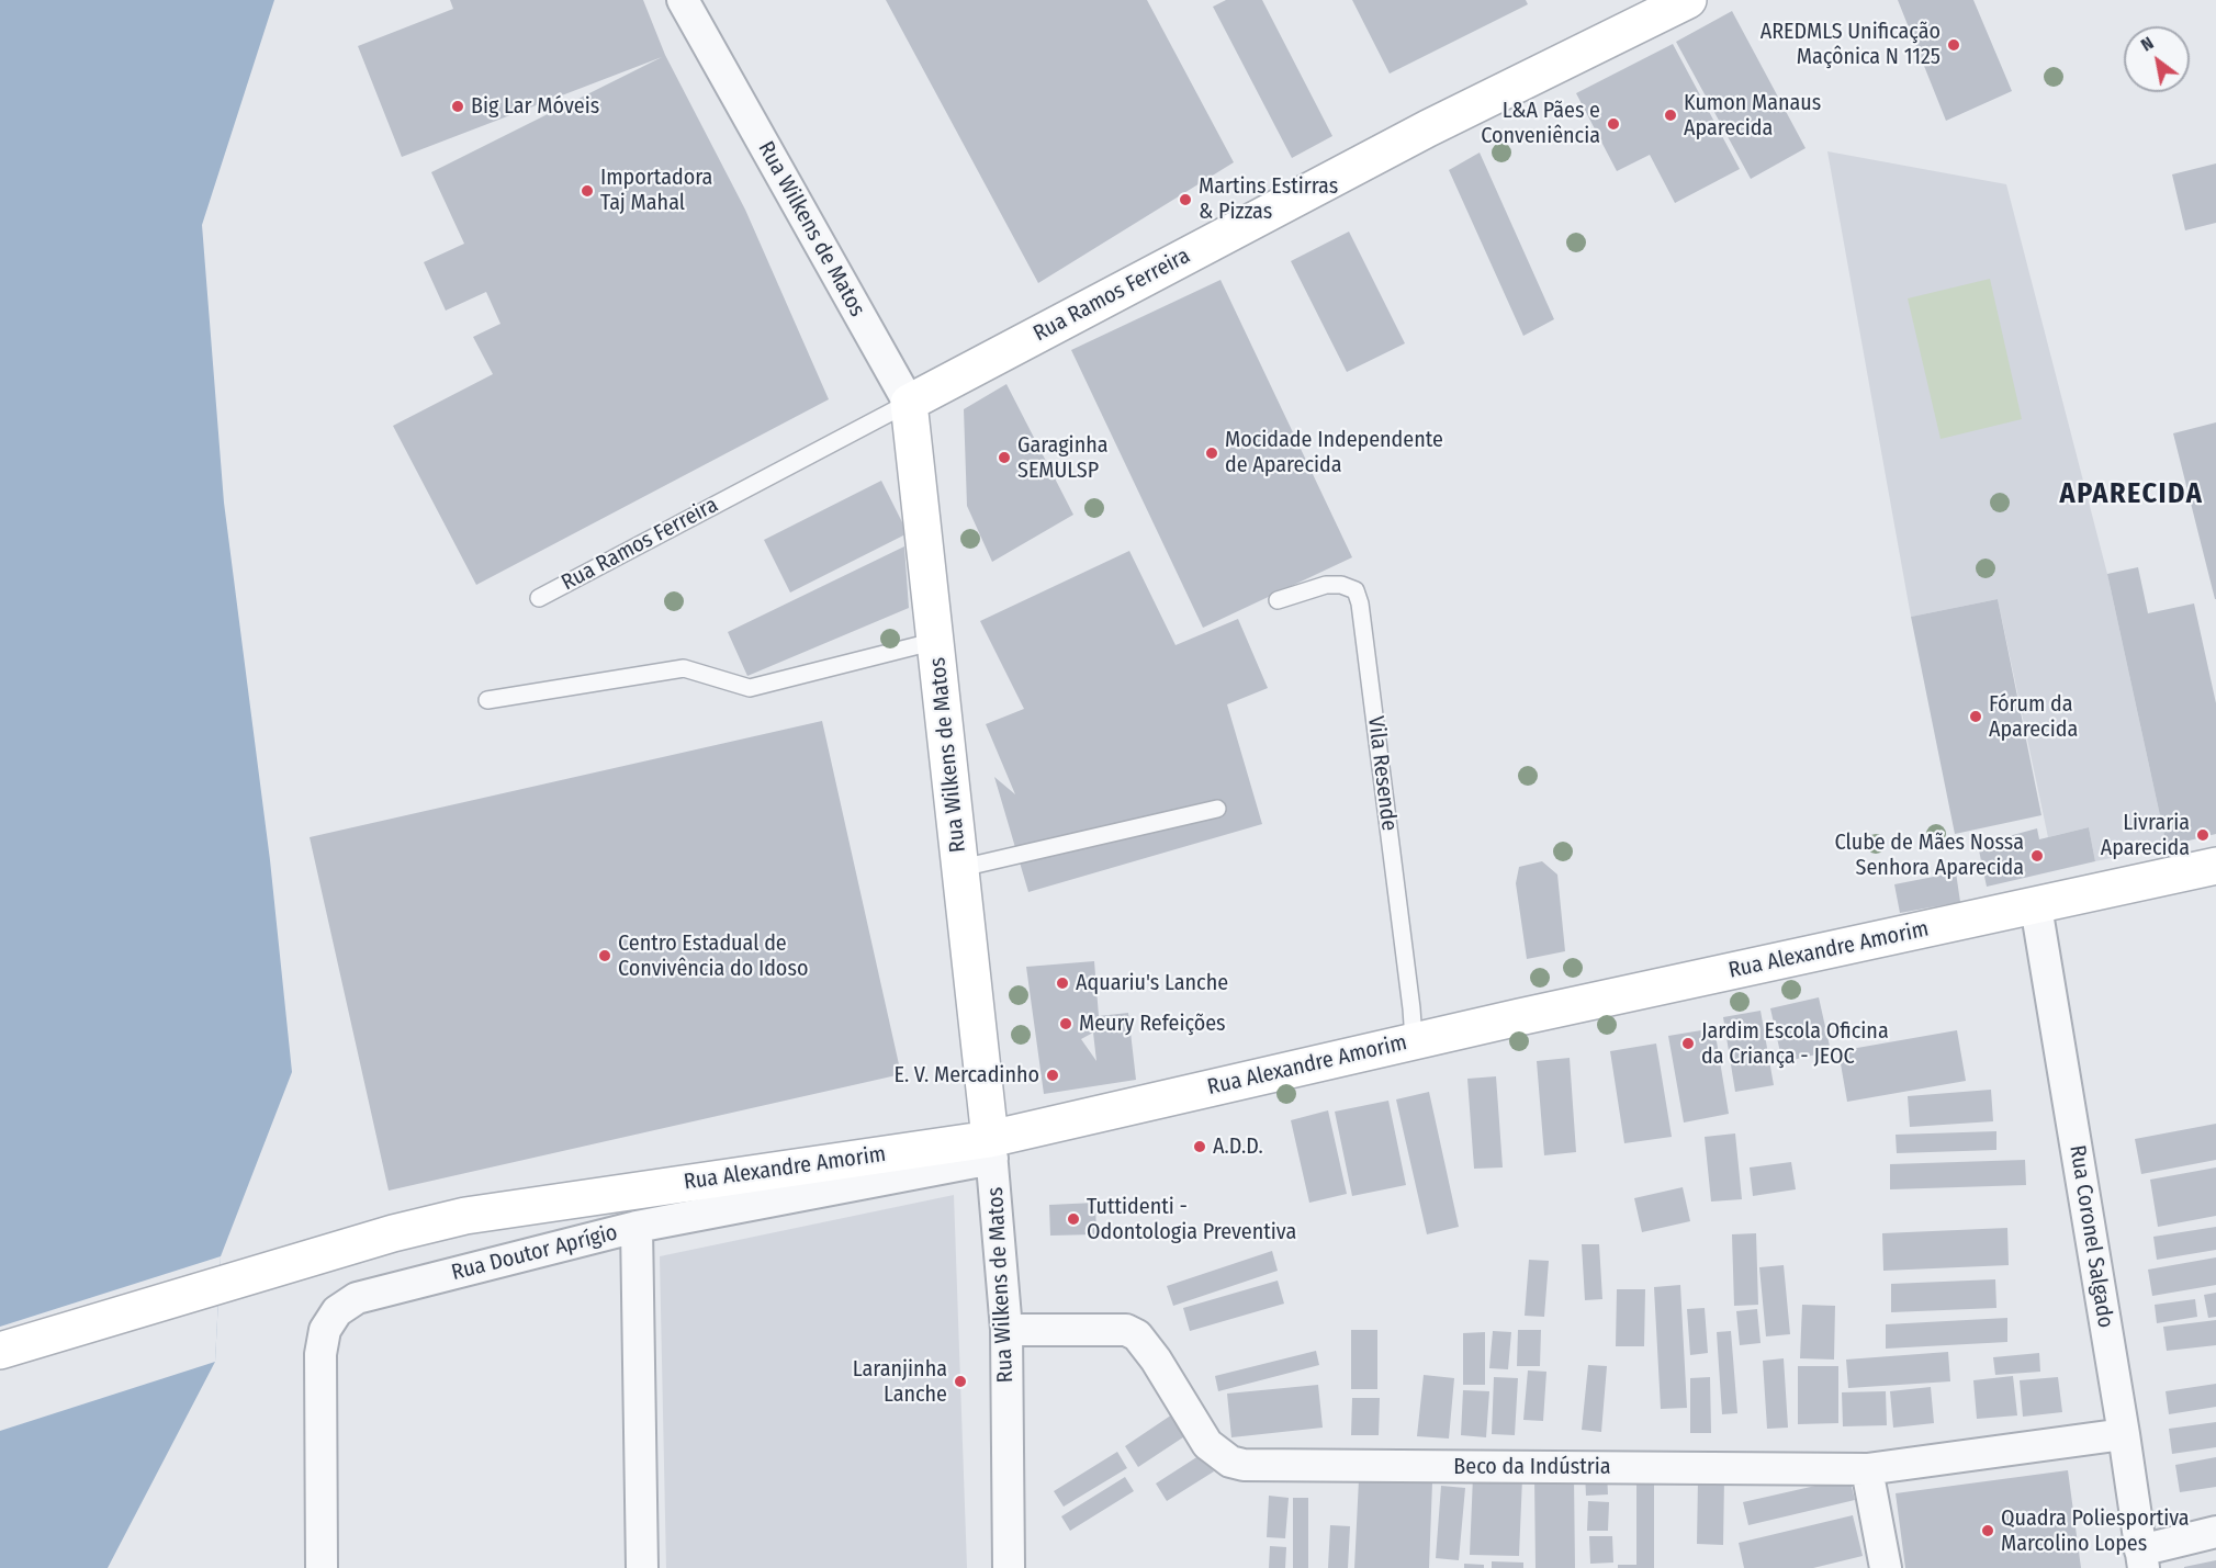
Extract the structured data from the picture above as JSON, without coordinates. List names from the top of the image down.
{
  "streets": {
    "street": [
      "Rua Wilkens de Matos",
      "Rua Ramos Ferreira",
      "Rua Alexandre Amorim",
      "Rua Coronel Salgado",
      "Rua Doutor Aprígio",
      "Beco da Indústria"
    ],
    "lane": ["Vila Resende"]
  },
  "crossings": [
    ["Rua Wilkens de Matos", "Rua Ramos Ferreira"],
    ["Rua Wilkens de Matos", "Rua Alexandre Amorim"],
    ["Rua Wilkens de Matos", "Rua Doutor Aprígio"],
    ["Rua Wilkens de Matos", "Beco da Indústria"],
    ["Vila Resende", "Rua Alexandre Amorim"],
    ["Rua Alexandre Amorim", "Rua Coronel Salgado"],
    ["Rua Alexandre Amorim", "Rua Doutor Aprígio"],
    ["Rua Coronel Salgado", "Beco da Indústria"]
  ],
  "districts": ["APARECIDA"],
  "places": [
    "AREDMLS Unificação Maçônica N 1125",
    "Big Lar Móveis",
    "Kumon Manaus Aparecida",
    "L&A Pães e Conveniência",
    "Importadora Taj Mahal",
    "Martins Estirras & Pizzas",
    "Mocidade Independente de Aparecida",
    "Garaginha SEMULSP",
    "Fórum da Aparecida",
    "Livraria Aparecida",
    "Clube de Mães Nossa Senhora Aparecida",
    "Centro Estadual de Convivência do Idoso",
    "Aquariu's Lanche",
    "Meury Refeições",
    "Jardim Escola Oficina da Criança - JEOC",
    "E. V. Mercadinho",
    "A.D.D.",
    "Tuttidenti - Odontologia Preventiva",
    "Laranjinha Lanche",
    "Quadra Poliesportiva Marcolino Lopes"
  ],
  "north": "top left"
}
